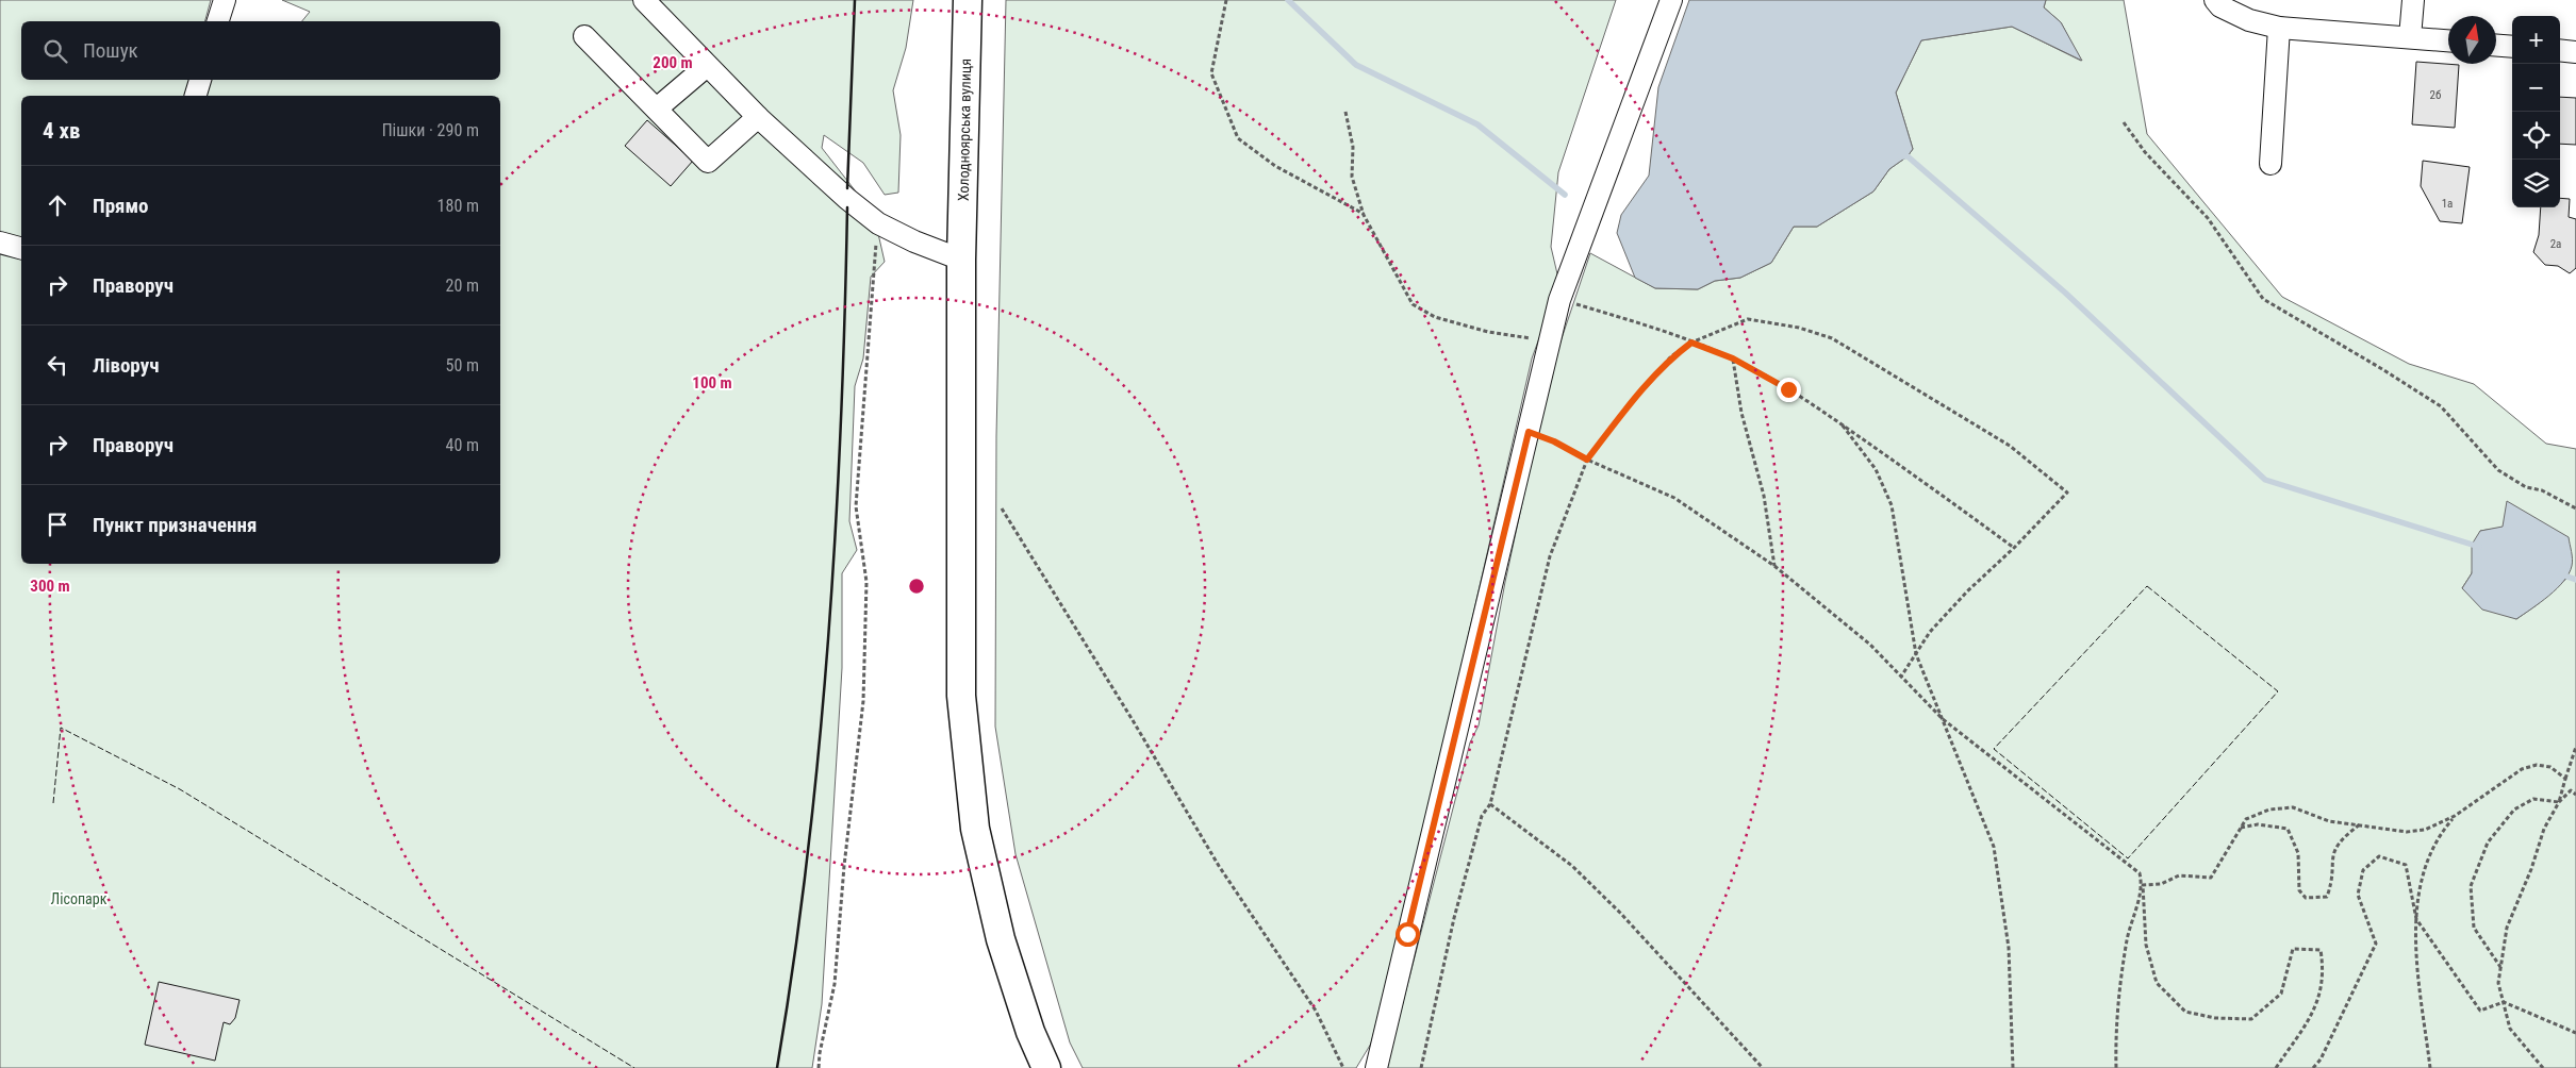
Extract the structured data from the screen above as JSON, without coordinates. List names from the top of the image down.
{
  "streets": {
    "main road": ["Холодноярська вулиця"]
  },
  "parks": ["Лісопарк"],
  "house_numbers": ["2б", "1а", "2а"],
  "north": "top",
  "page": {
    "map_buttons": ["+", "−"],
    "search": "Пошук",
    "heading": ["4 хв", "Пішки · 290 m"],
    "list": [
      ["Прямо", "180 m"],
      ["Праворуч", "20 m"],
      ["Ліворуч", "50 m"],
      ["Праворуч", "40 m"],
      "Пункт призначення"
    ]
  },
  "rings": ["200 m", "100 m", "300 m"]
}
